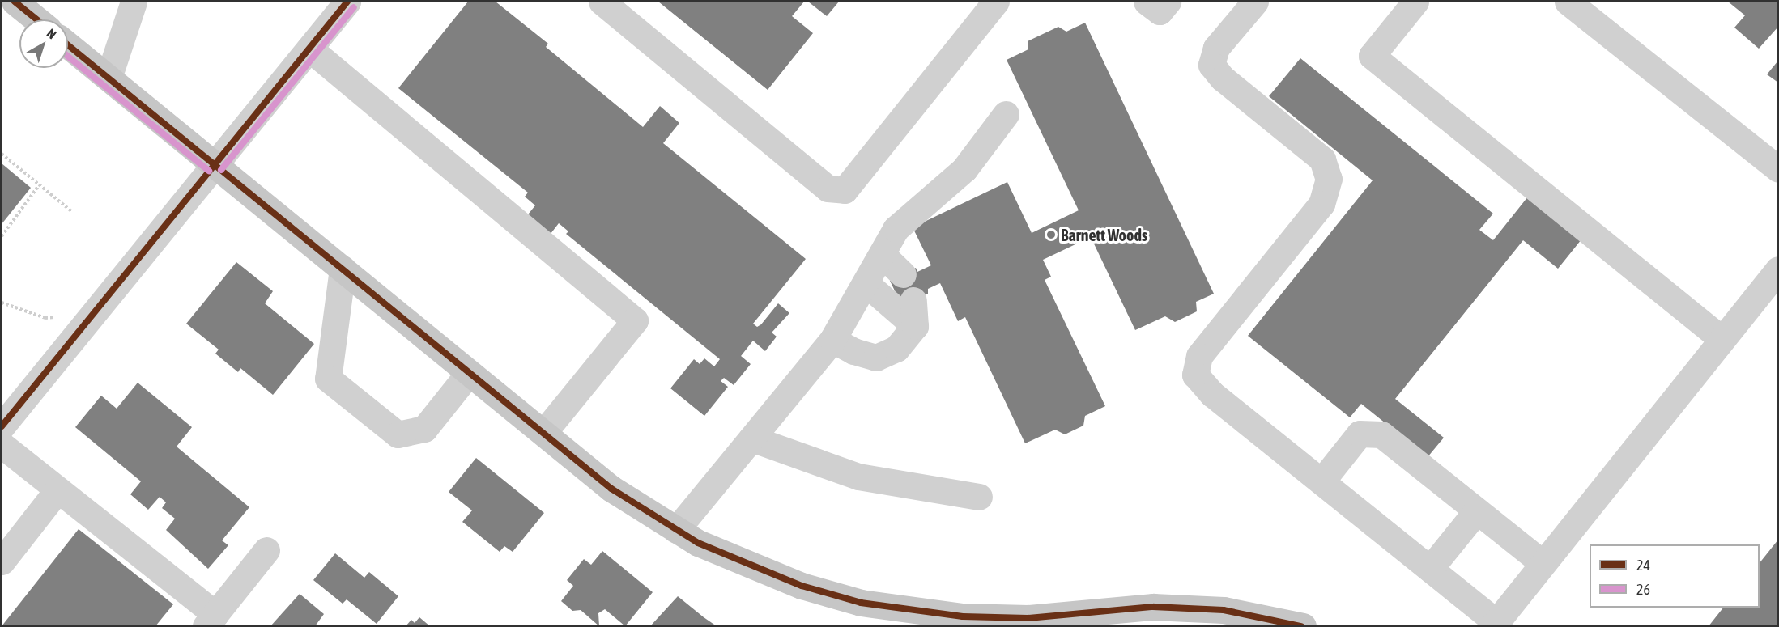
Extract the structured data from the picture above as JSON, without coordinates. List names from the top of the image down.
{
  "places": ["Barnett Woods"],
  "lines": ["transit line 24", "transit line 26"],
  "legend": ["24", "26"],
  "north": "top right"
}
